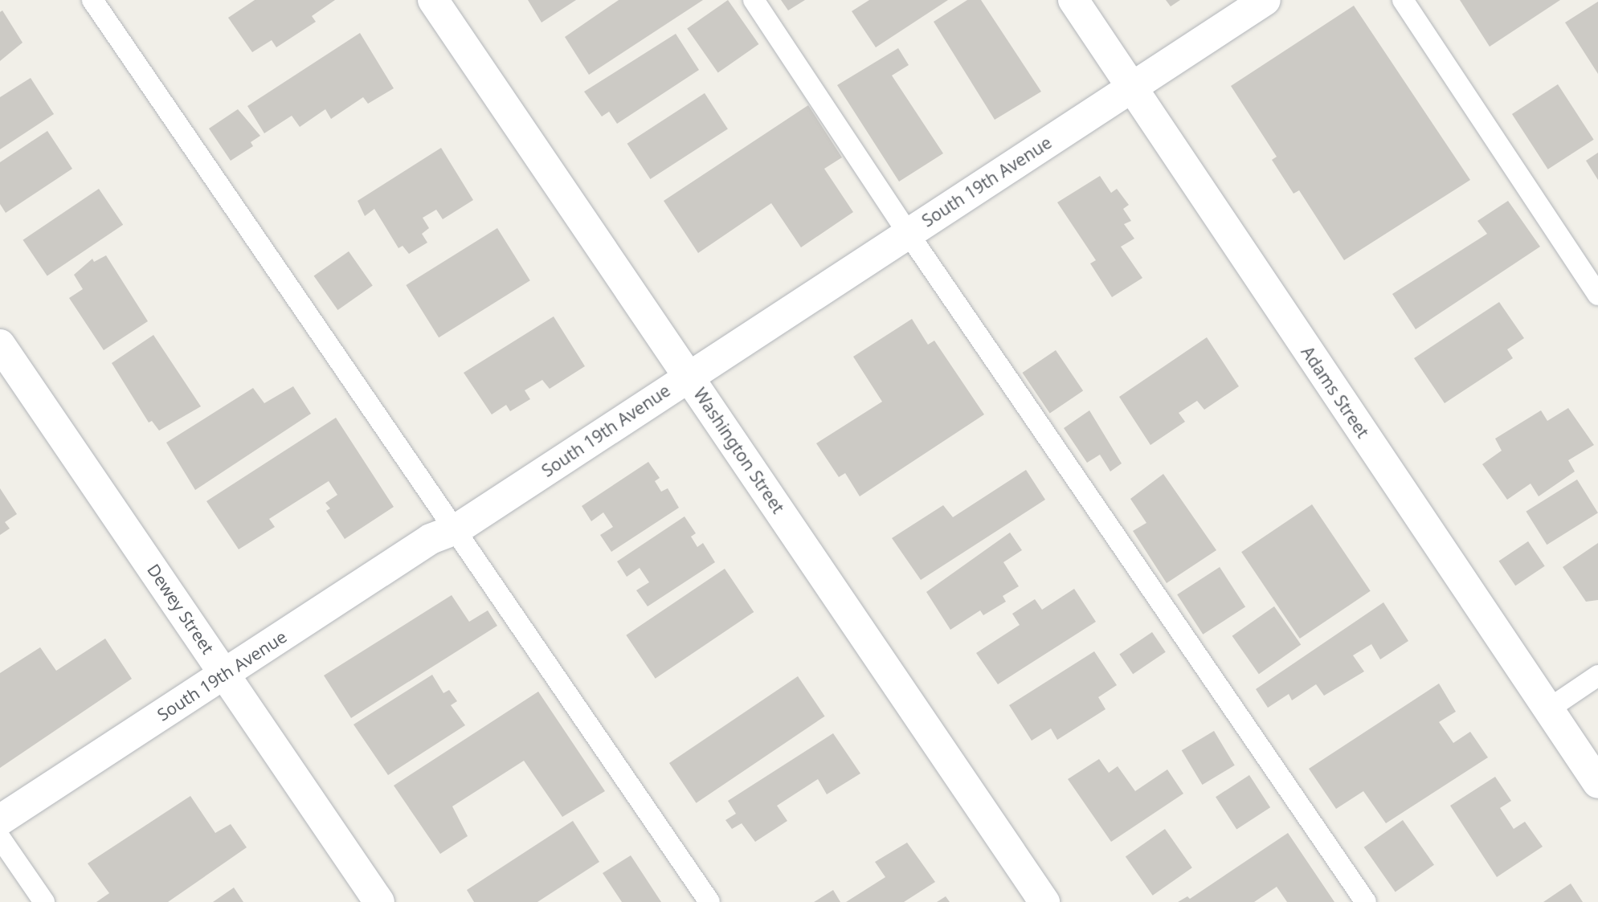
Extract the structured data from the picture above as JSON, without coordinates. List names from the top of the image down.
{
  "streets": {
    "street": [
      "South 19th Avenue",
      "Adams Street",
      "Washington Street",
      "Dewey Street"
    ]
  },
  "crossings": [
    ["South 19th Avenue", "Adams Street"],
    ["South 19th Avenue", "Washington Street"],
    ["South 19th Avenue", "Dewey Street"]
  ]
}
